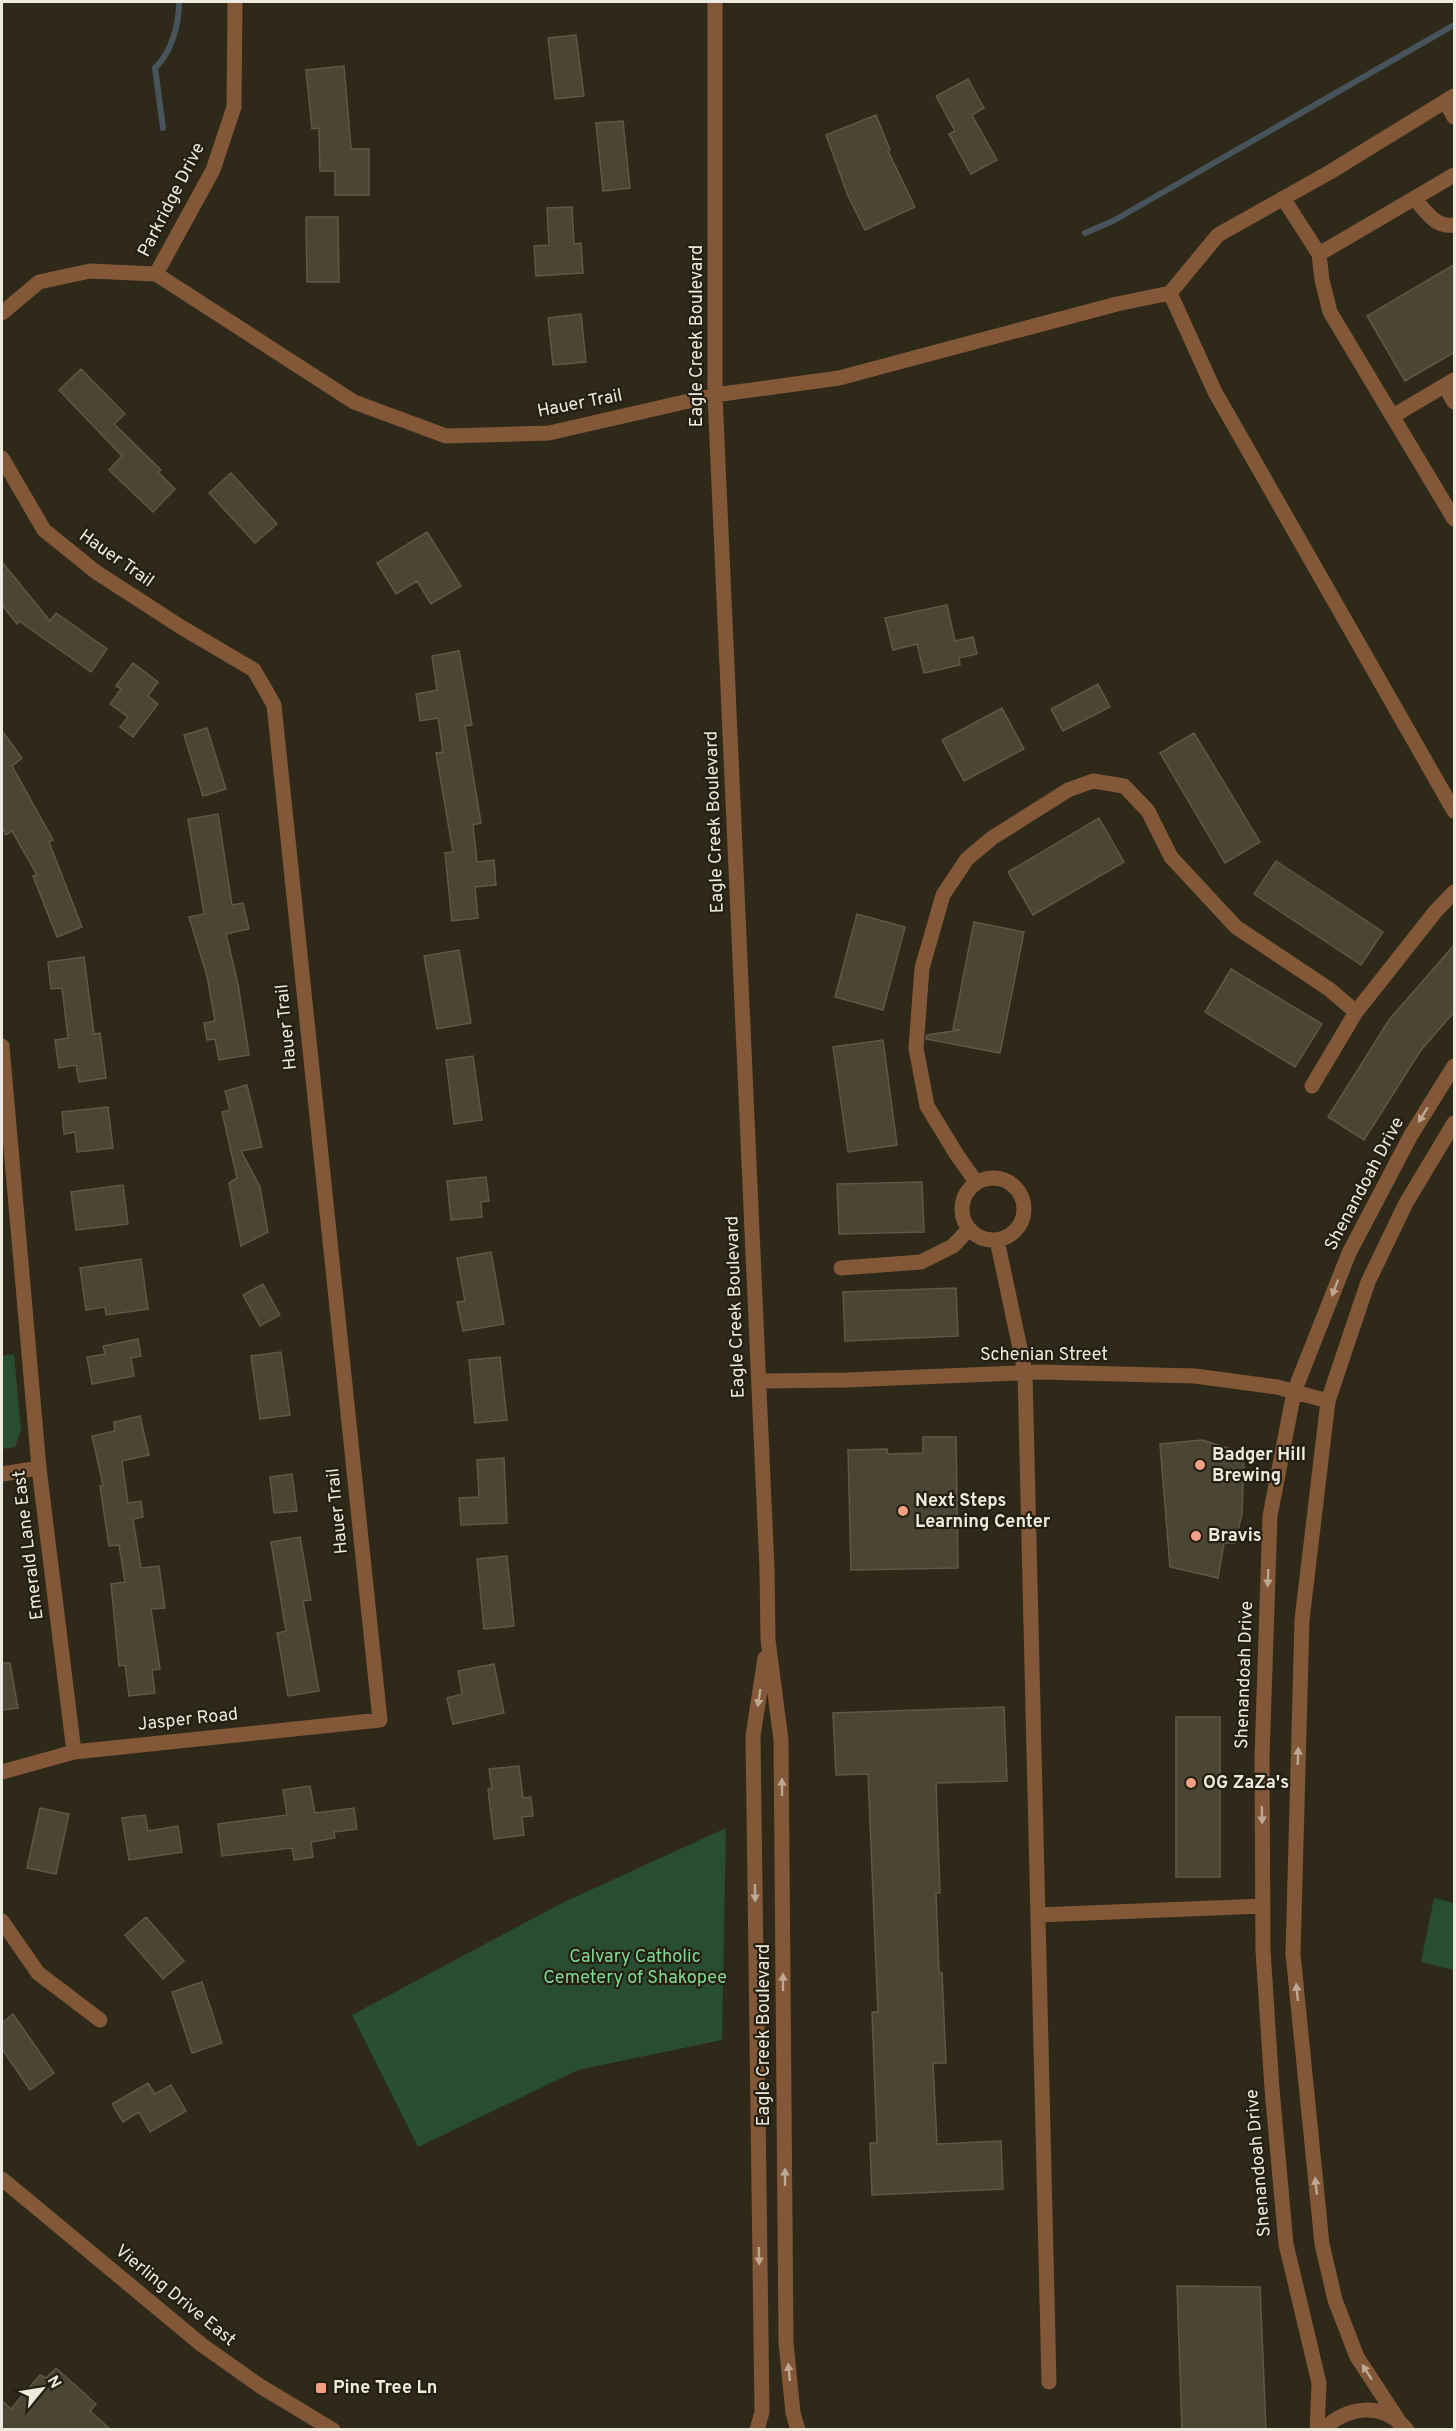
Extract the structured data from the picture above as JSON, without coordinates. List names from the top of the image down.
{
  "streets": {
    "street": [
      "Parkridge Drive",
      "Eagle Creek Boulevard",
      "Hauer Trail",
      "Shenandoah Drive",
      "Schenian Street",
      "Emerald Lane East",
      "Jasper Road",
      "Vierling Drive East"
    ]
  },
  "crossings": [
    ["Parkridge Drive", "Hauer Trail"],
    ["Eagle Creek Boulevard", "Hauer Trail"],
    ["Eagle Creek Boulevard", "Schenian Street"],
    ["Hauer Trail", "Jasper Road"],
    ["Shenandoah Drive", "Schenian Street"],
    ["Emerald Lane East", "Jasper Road"]
  ],
  "parks": ["Calvary Catholic Cemetery of Shakopee"],
  "places": {
    "other": [
      "Badger Hill Brewing",
      "Next Steps Learning Center",
      "Bravis",
      "OG ZaZa's"
    ],
    "transit": ["Pine Tree Ln"]
  },
  "north": "top right"
}
